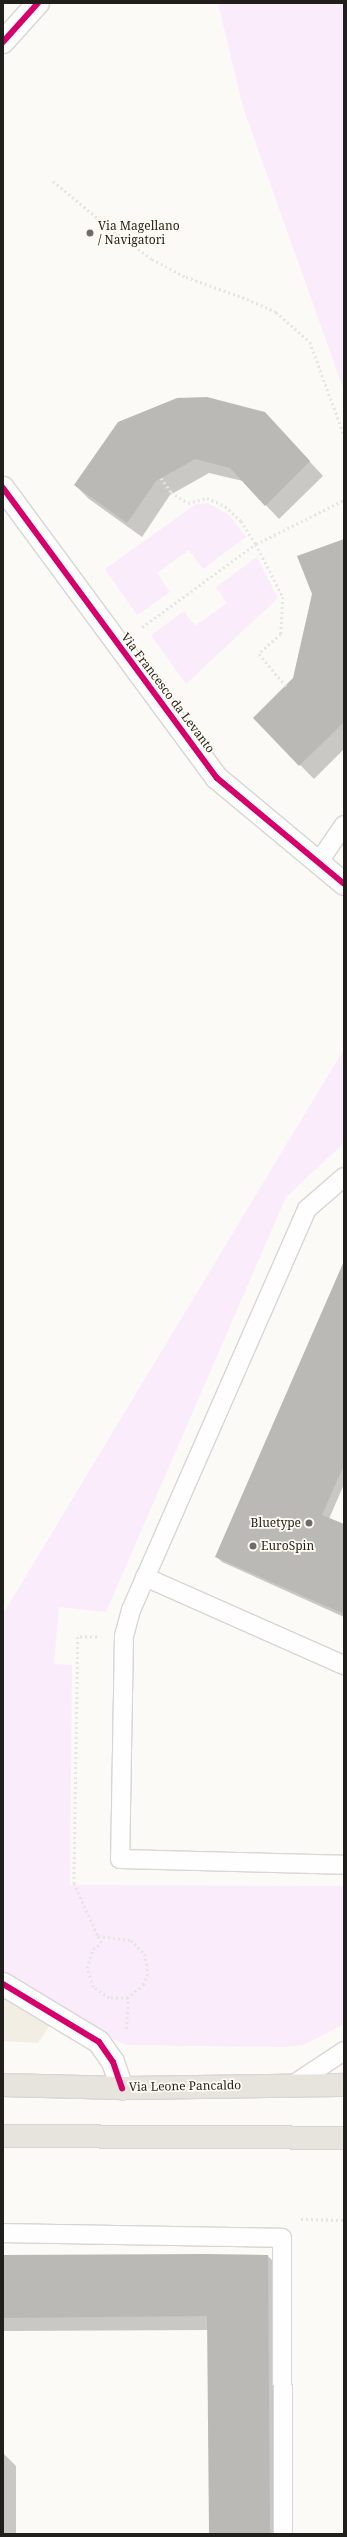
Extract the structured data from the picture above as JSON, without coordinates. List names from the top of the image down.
{
  "streets": {
    "main road": ["Via Leone Pancaldo"],
    "street": ["Via Francesco da Levanto"]
  },
  "places": ["Via Magellano / Navigatori", "Bluetype", "EuroSpin"]
}
